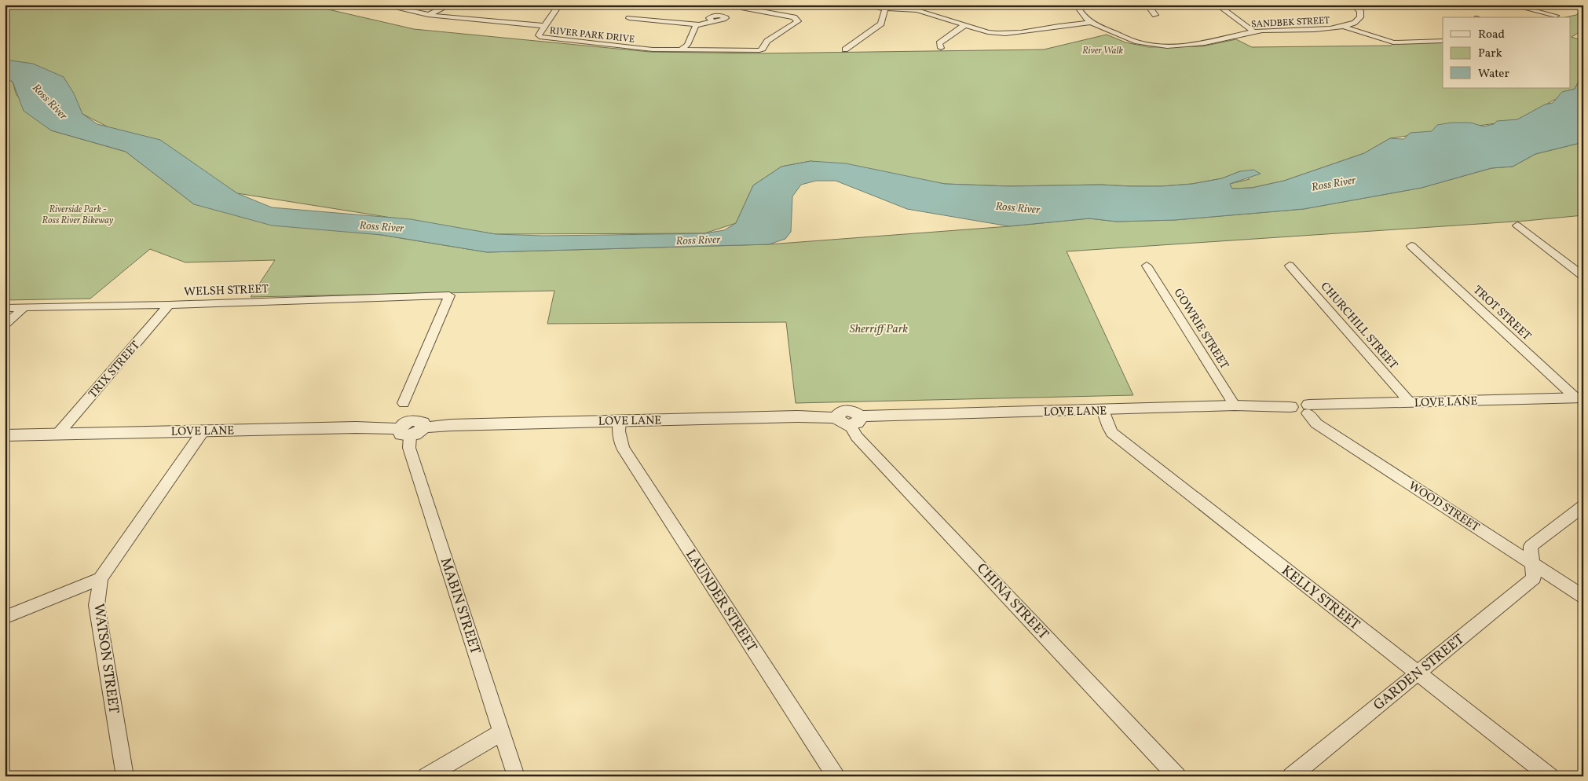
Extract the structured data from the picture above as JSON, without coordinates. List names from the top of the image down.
{
  "streets": {
    "street": [
      "SANDBEK STREET",
      "RIVER PARK DRIVE",
      "WELSH STREET",
      "TROT STREET",
      "CHURCHILL STREET",
      "GOWRIE STREET",
      "TRIX STREET",
      "LOVE LANE",
      "WOOD STREET",
      "KELLY STREET",
      "LAUNDER STREET",
      "CHINA STREET",
      "MABIN STREET",
      "WATSON STREET",
      "GARDEN STREET"
    ]
  },
  "crossings": [
    ["WELSH STREET", "TRIX STREET"],
    ["TROT STREET", "LOVE LANE"],
    ["CHURCHILL STREET", "LOVE LANE"],
    ["GOWRIE STREET", "LOVE LANE"],
    ["TRIX STREET", "LOVE LANE"],
    ["LOVE LANE", "WOOD STREET"],
    ["LOVE LANE", "KELLY STREET"],
    ["LOVE LANE", "LAUNDER STREET"],
    ["LOVE LANE", "CHINA STREET"],
    ["LOVE LANE", "MABIN STREET"],
    ["LOVE LANE", "WATSON STREET"],
    ["WOOD STREET", "GARDEN STREET"],
    ["KELLY STREET", "GARDEN STREET"]
  ],
  "water": ["Ross River"],
  "parks": ["River Walk", "Riverside Park - Ross River Bikeway", "Sherriff Park"],
  "legend": ["Road", "Park", "Water"]
}
